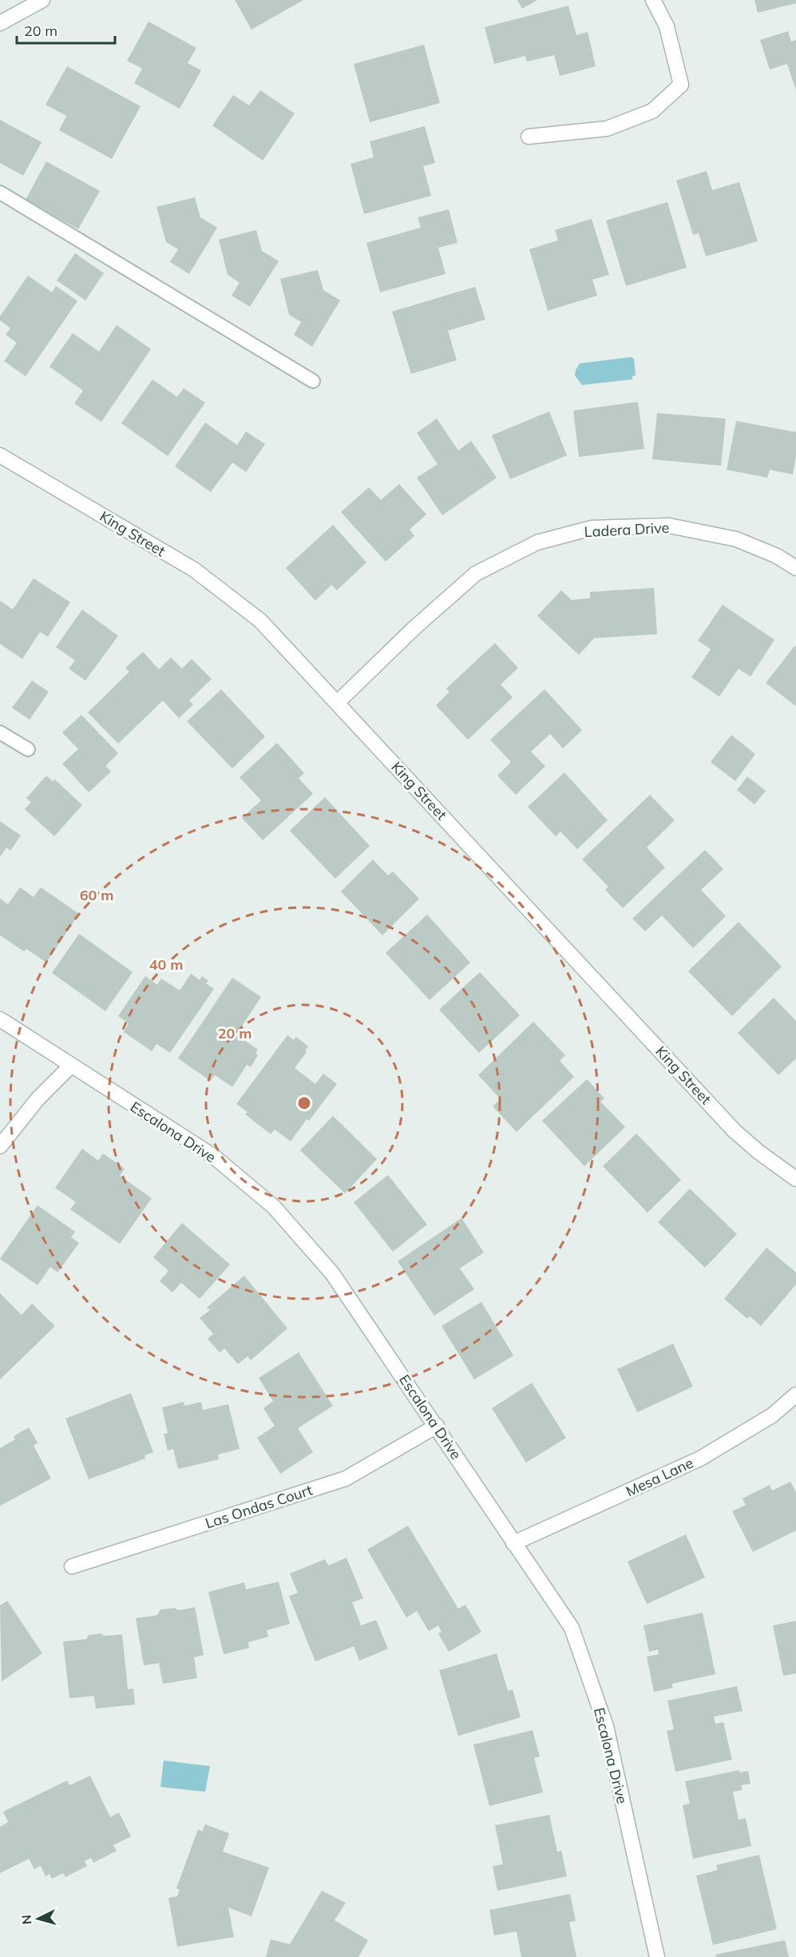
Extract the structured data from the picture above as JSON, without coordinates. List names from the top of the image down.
{
  "streets": {
    "street": [
      "Ladera Drive",
      "King Street",
      "Escalona Drive",
      "Mesa Lane",
      "Las Ondas Court"
    ]
  },
  "crossings": [
    ["Ladera Drive", "King Street"],
    ["Escalona Drive", "Mesa Lane"],
    ["Escalona Drive", "Las Ondas Court"]
  ],
  "scale_bar": "20 m",
  "north": "left",
  "rings": ["60 m", "40 m", "20 m"]
}
